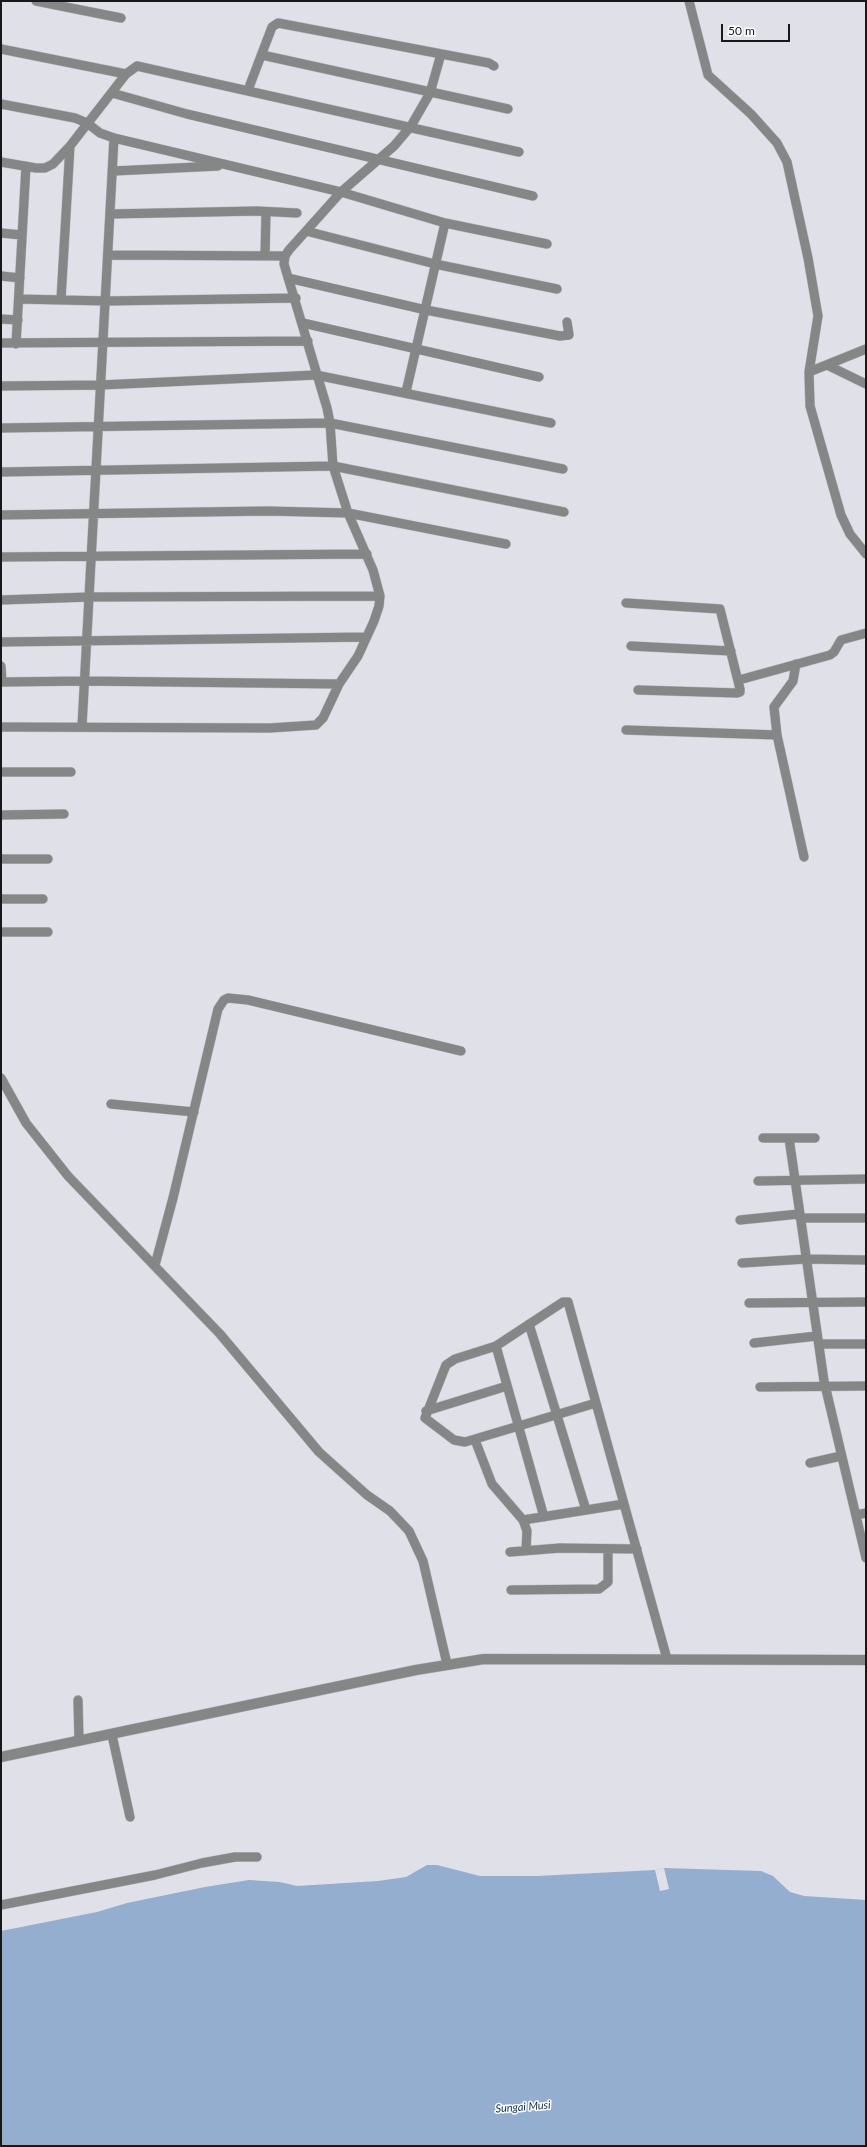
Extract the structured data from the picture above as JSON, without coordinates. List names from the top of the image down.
{
  "water": ["Sungai Musi"],
  "scale_bar": "50 m"
}
